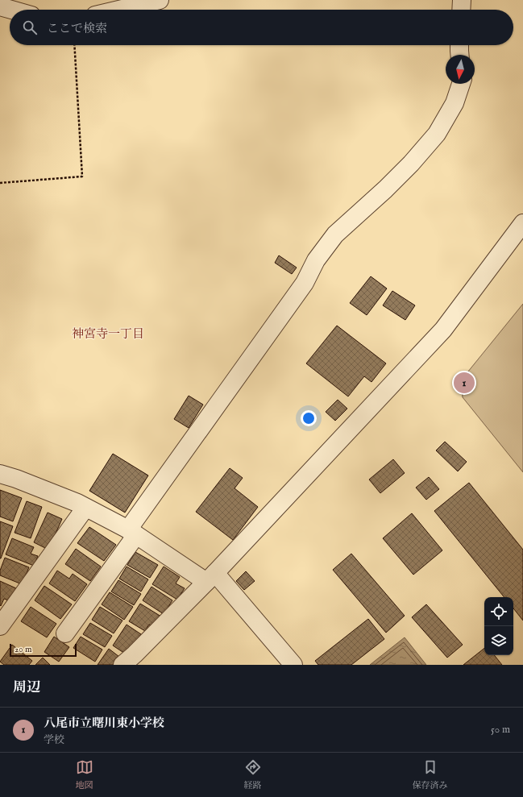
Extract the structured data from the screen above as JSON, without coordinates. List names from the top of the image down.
{
  "districts": ["神宮寺一丁目"],
  "scale_bar": "20 m",
  "north": "bottom",
  "page": {
    "search": "ここで検索",
    "pins": "1",
    "scale": "20 m",
    "heading": "周辺",
    "list": [
      {
        "mark": "1",
        "name": "八尾市立曙川東小学校",
        "note": "学校",
        "value": "50 m"
      }
    ],
    "nav": ["地図", "経路", "保存済み"]
  }
}
